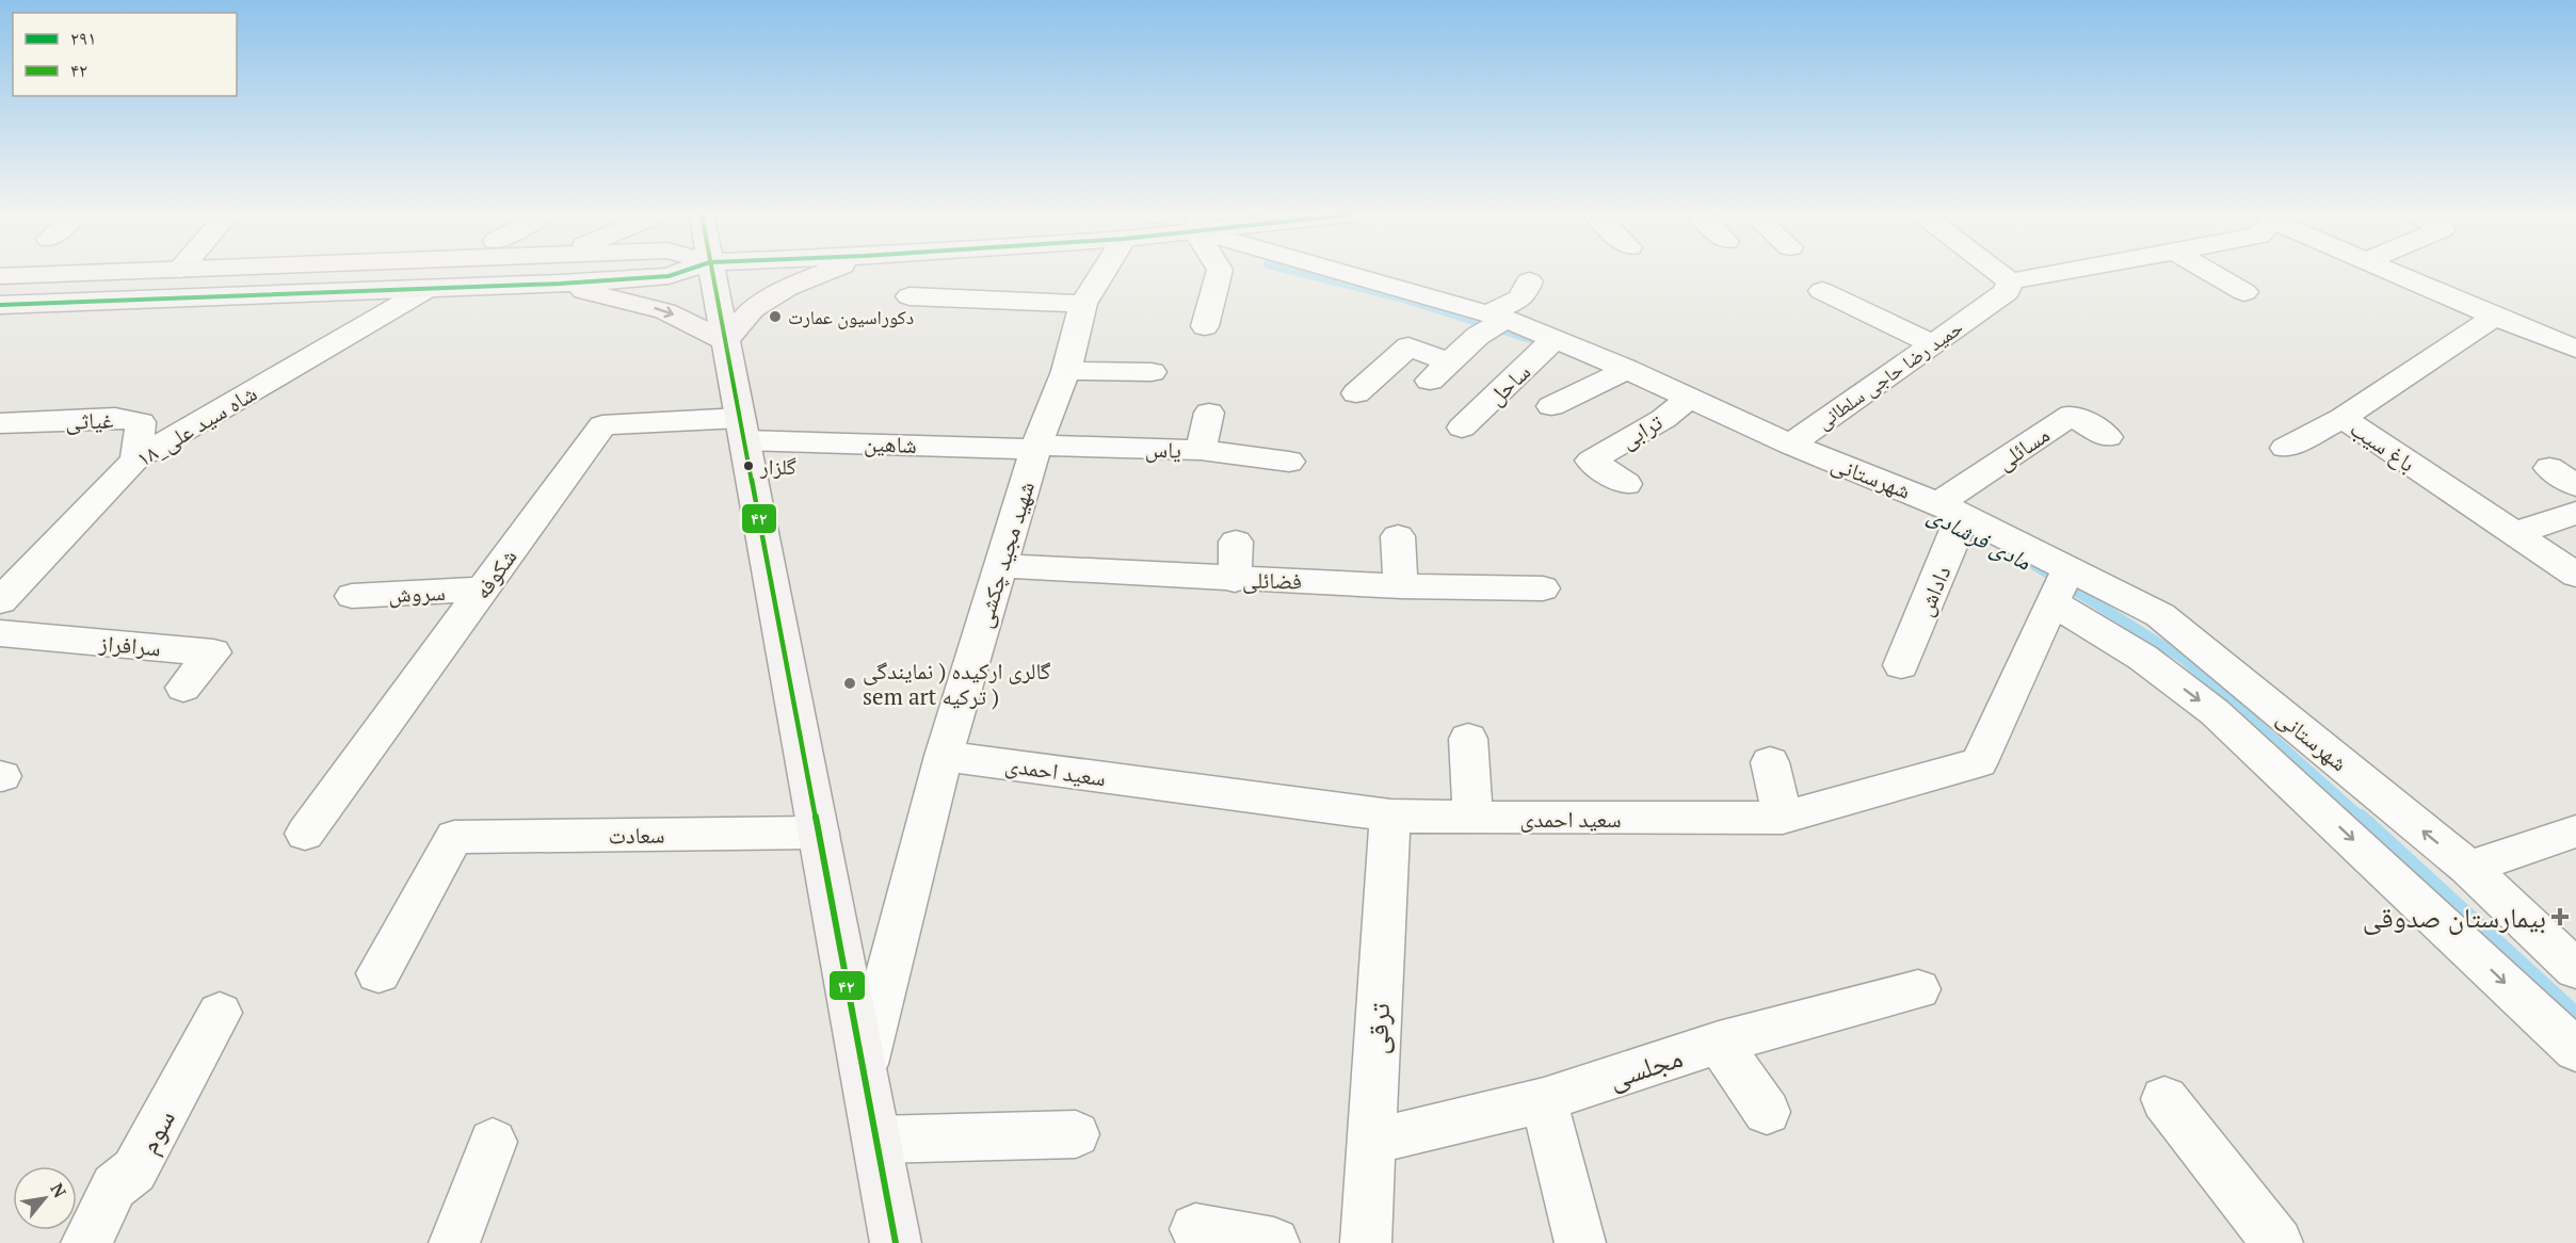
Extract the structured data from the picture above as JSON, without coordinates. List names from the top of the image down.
{
  "streets": {
    "street": [
      "حمید رضا حاجی سلطانی",
      "ساحل",
      "غیاثی",
      "۱۸_شاه سید علی",
      "ترابی",
      "شاهین",
      "باغ سیب",
      "مسائلی",
      "یاس",
      "شهرستانی",
      "شهید مجید چکشی",
      "شکوفه",
      "فضائلی",
      "داداش",
      "سروش",
      "سرافراز",
      "سعید احمدی",
      "سعادت",
      "ترقی",
      "مجلسی",
      "سوم"
    ]
  },
  "crossings": [
    ["حمید رضا حاجی سلطانی", "شهرستانی"],
    ["ساحل", "شهرستانی"],
    ["غیاثی", "۱۸_شاه سید علی"],
    ["ترابی", "شهرستانی"],
    ["شاهین", "یاس"],
    ["شاهین", "شهید مجید چکشی"],
    ["شاهین", "شکوفه"],
    ["مسائلی", "شهرستانی"],
    ["مسائلی", "داداش"],
    ["یاس", "شهید مجید چکشی"],
    ["شهرستانی", "داداش"],
    ["شهرستانی", "سعید احمدی"],
    ["شهید مجید چکشی", "فضائلی"],
    ["شهید مجید چکشی", "سعید احمدی"],
    ["شکوفه", "سروش"],
    ["سعید احمدی", "ترقی"],
    ["ترقی", "مجلسی"]
  ],
  "water": ["مادی فرشادی"],
  "places": {
    "other": ["دکوراسیون عمارت", "گلزار", "گالری ارکیده ( نمایندگی sem art ترکیه )"],
    "health": ["بیمارستان صدوقی"]
  },
  "lines": ["transit line ۲۹۱", "transit line ۴۲"],
  "legend": ["۲۹۱", "۴۲"],
  "north": "top right"
}
